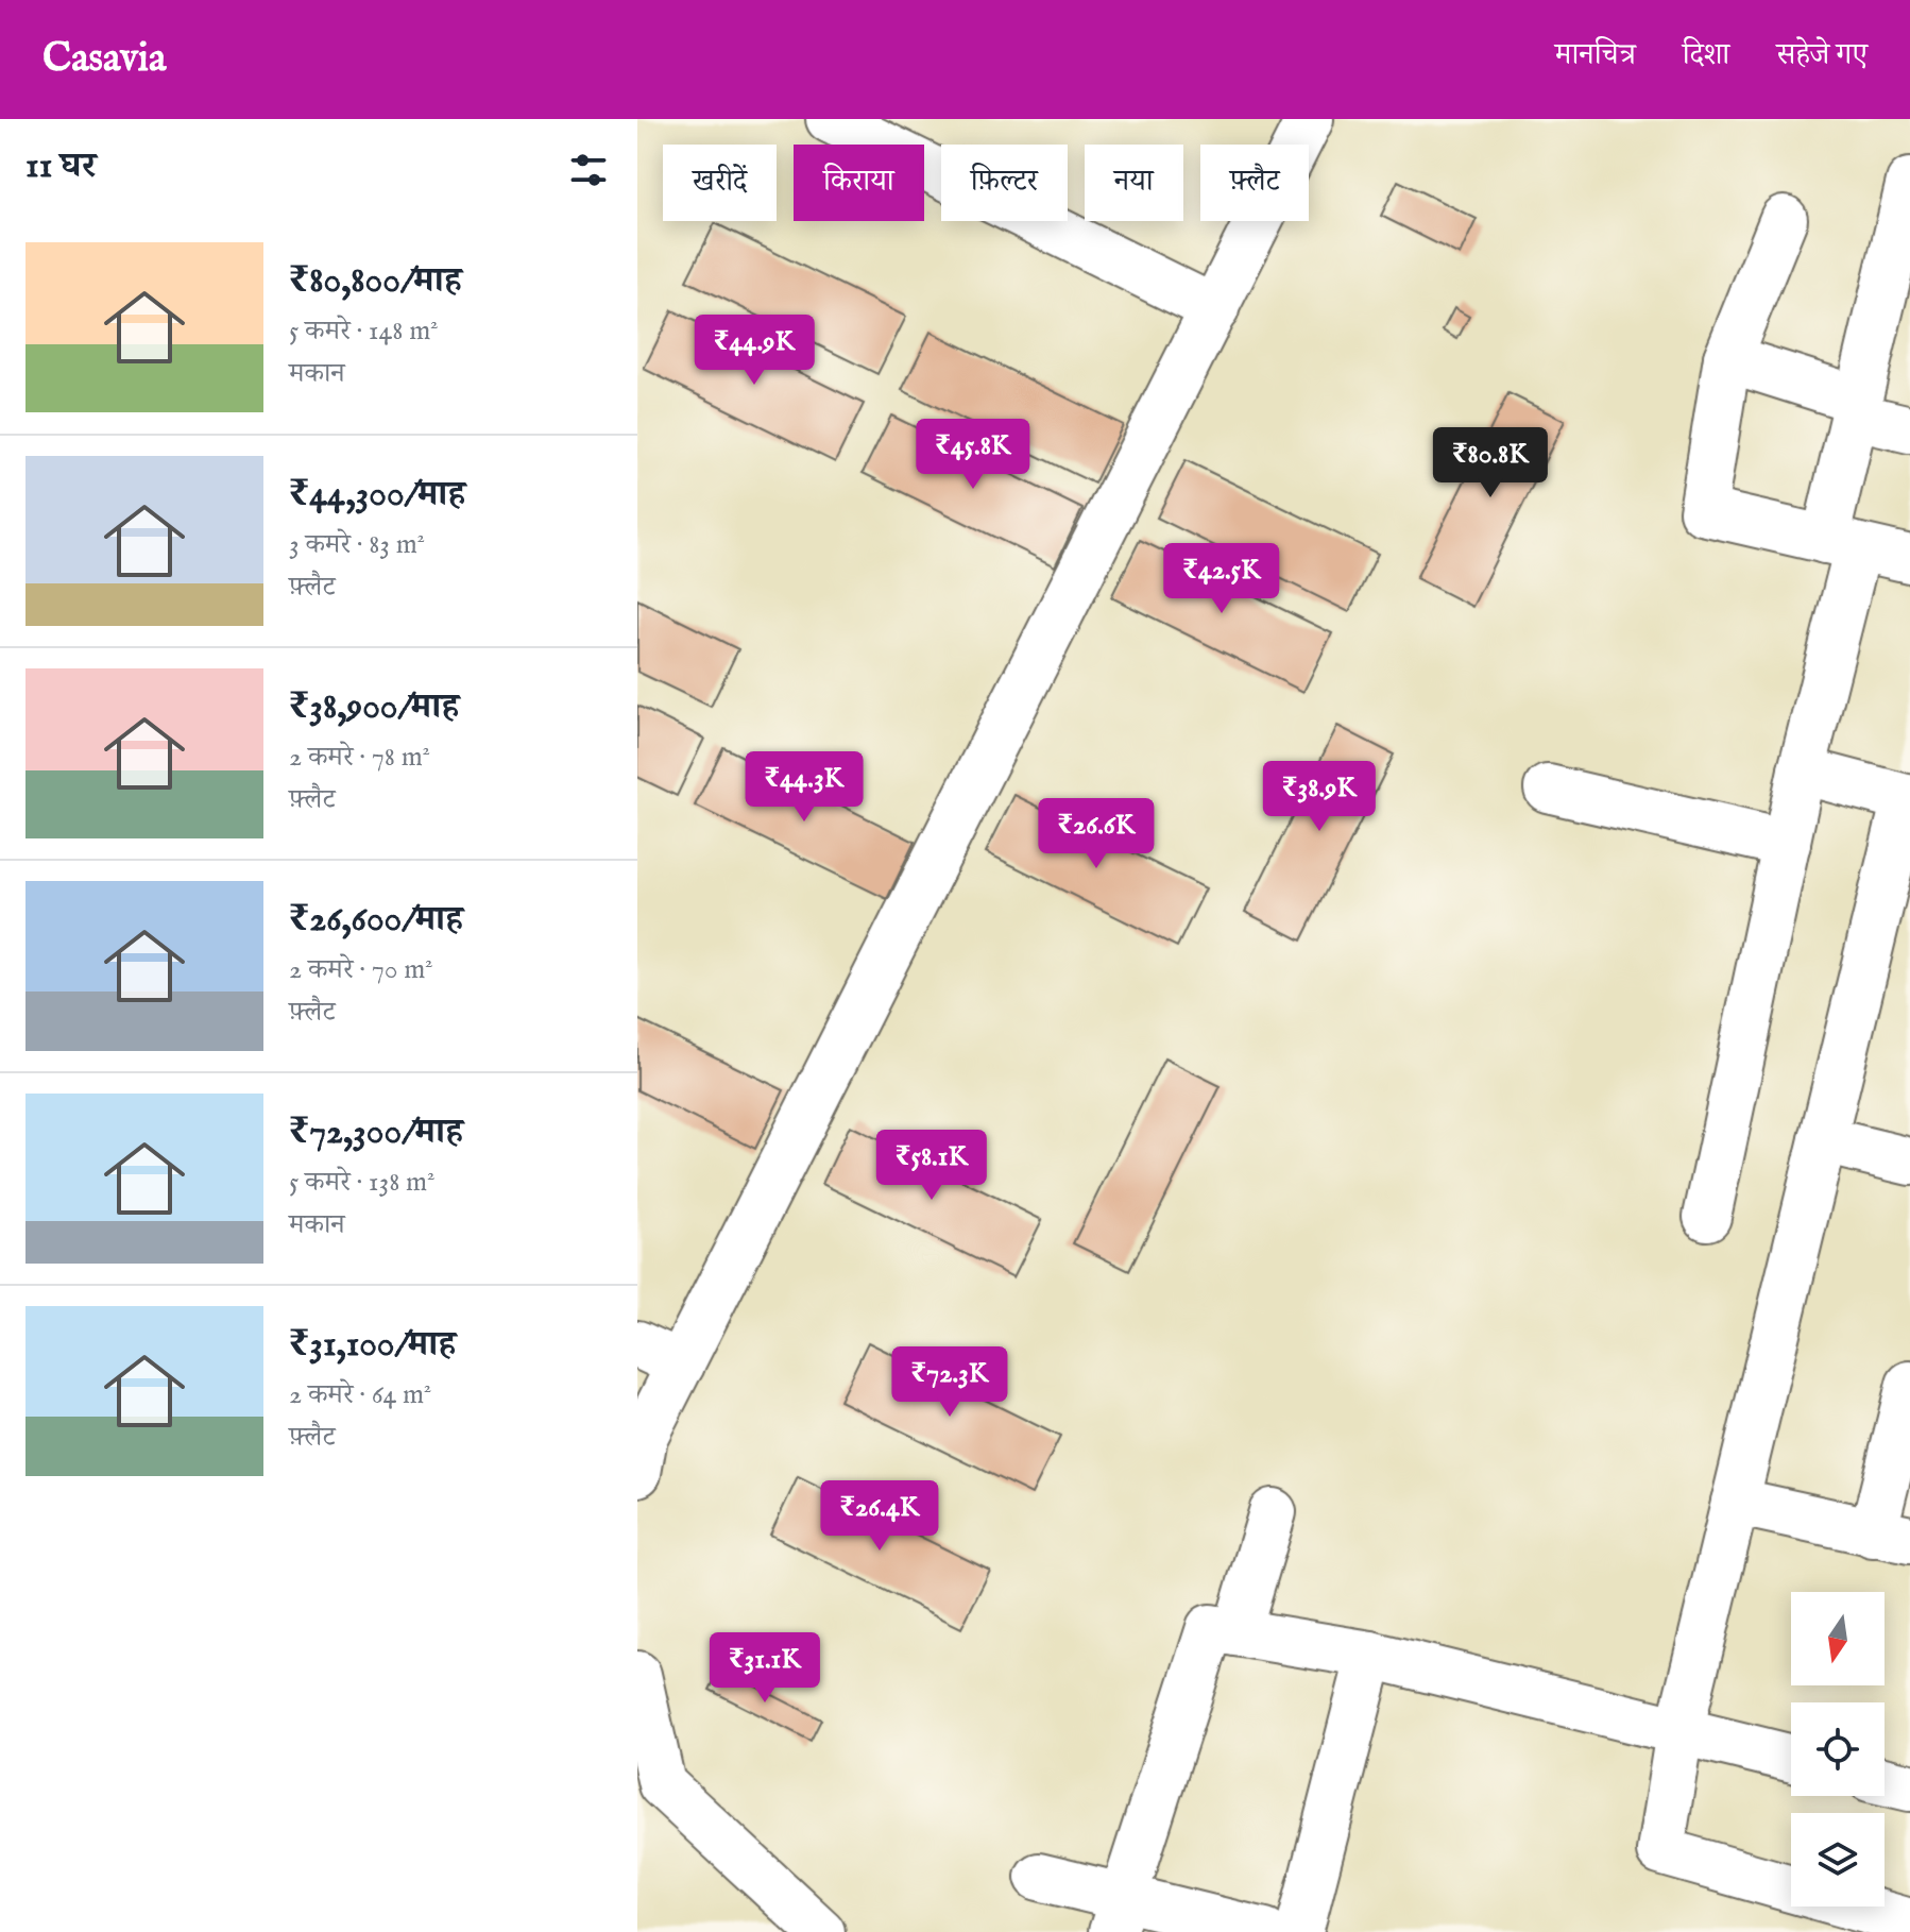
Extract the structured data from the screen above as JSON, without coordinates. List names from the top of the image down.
{
  "north": "bottom",
  "page": {
    "header": "Casavia",
    "nav": ["मानचित्र", "दिशा", "सहेजे गए"],
    "heading": "11 घर",
    "chip": [
      "खरीदें",
      "किराया",
      "फ़िल्टर",
      "नया",
      "फ़्लैट"
    ],
    "list": [
      {
        "name": "₹80,800/माह",
        "note": "5 कमरे · 148 m² · मकान"
      },
      {
        "name": "₹44,300/माह",
        "note": "3 कमरे · 83 m² · फ़्लैट"
      },
      {
        "name": "₹38,900/माह",
        "note": "2 कमरे · 78 m² · फ़्लैट"
      },
      {
        "name": "₹26,600/माह",
        "note": "2 कमरे · 70 m² · फ़्लैट"
      },
      {
        "name": "₹72,300/माह",
        "note": "5 कमरे · 138 m² · मकान"
      },
      {
        "name": "₹31,100/माह",
        "note": "2 कमरे · 64 m² · फ़्लैट"
      }
    ],
    "price": [
      "₹44.9K",
      "₹45.8K",
      "₹80.8K",
      "₹42.5K",
      "₹44.3K",
      "₹38.9K",
      "₹26.6K",
      "₹58.1K",
      "₹72.3K",
      "₹26.4K",
      "₹31.1K"
    ]
  }
}
